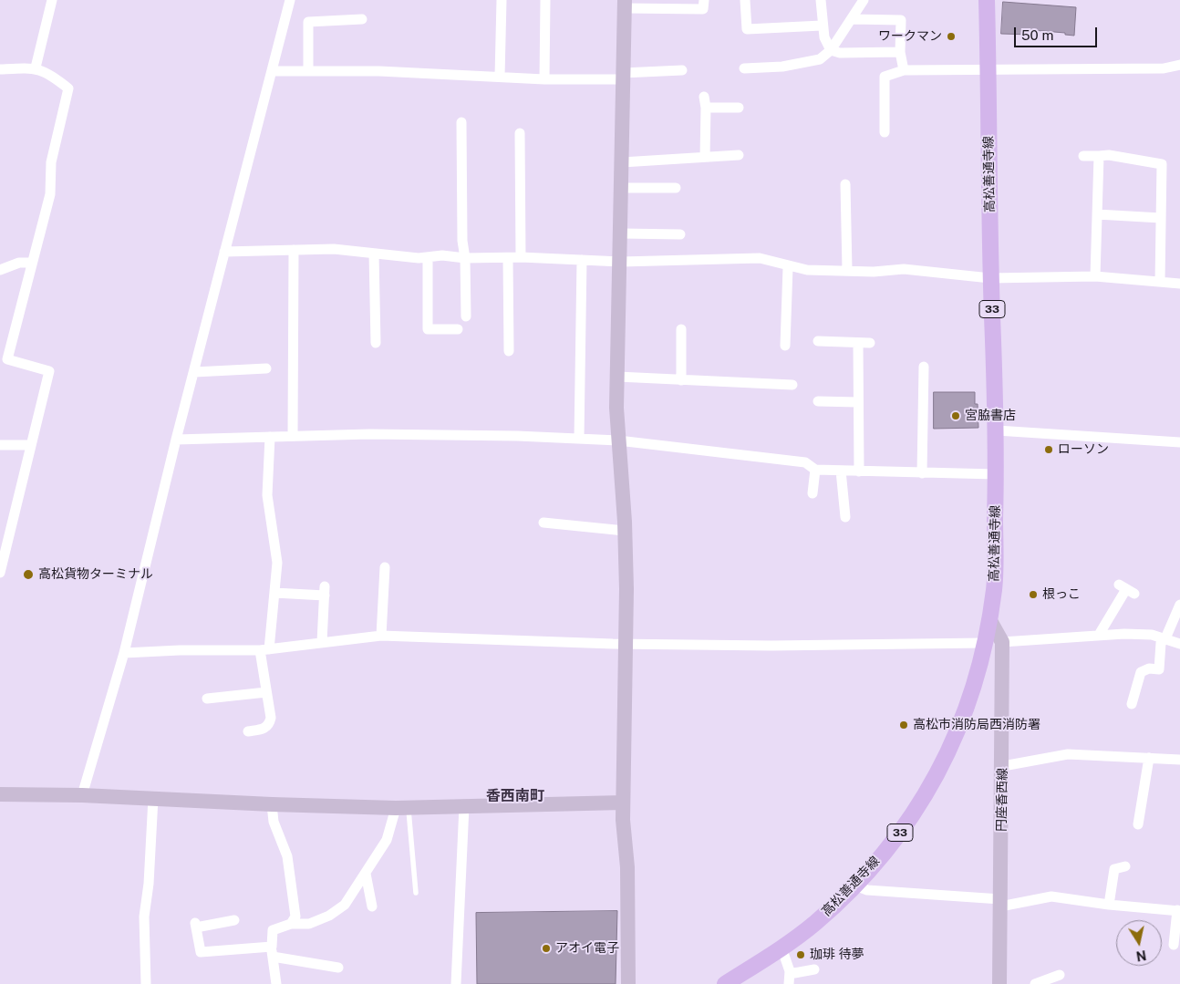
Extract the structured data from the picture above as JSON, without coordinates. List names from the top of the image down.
{
  "streets": {
    "main road": ["高松善通寺線", "33"],
    "street": ["円座香西線"]
  },
  "crossings": [
    ["高松善通寺線", "円座香西線"]
  ],
  "districts": ["香西南町"],
  "places": [
    "ワークマン",
    "宮脇書店",
    "ローソン",
    "高松貨物ターミナル",
    "根っこ",
    "高松市消防局西消防署",
    "アオイ電子",
    "珈琲 待夢"
  ],
  "scale_bar": "50 m",
  "north": "bottom"
}
